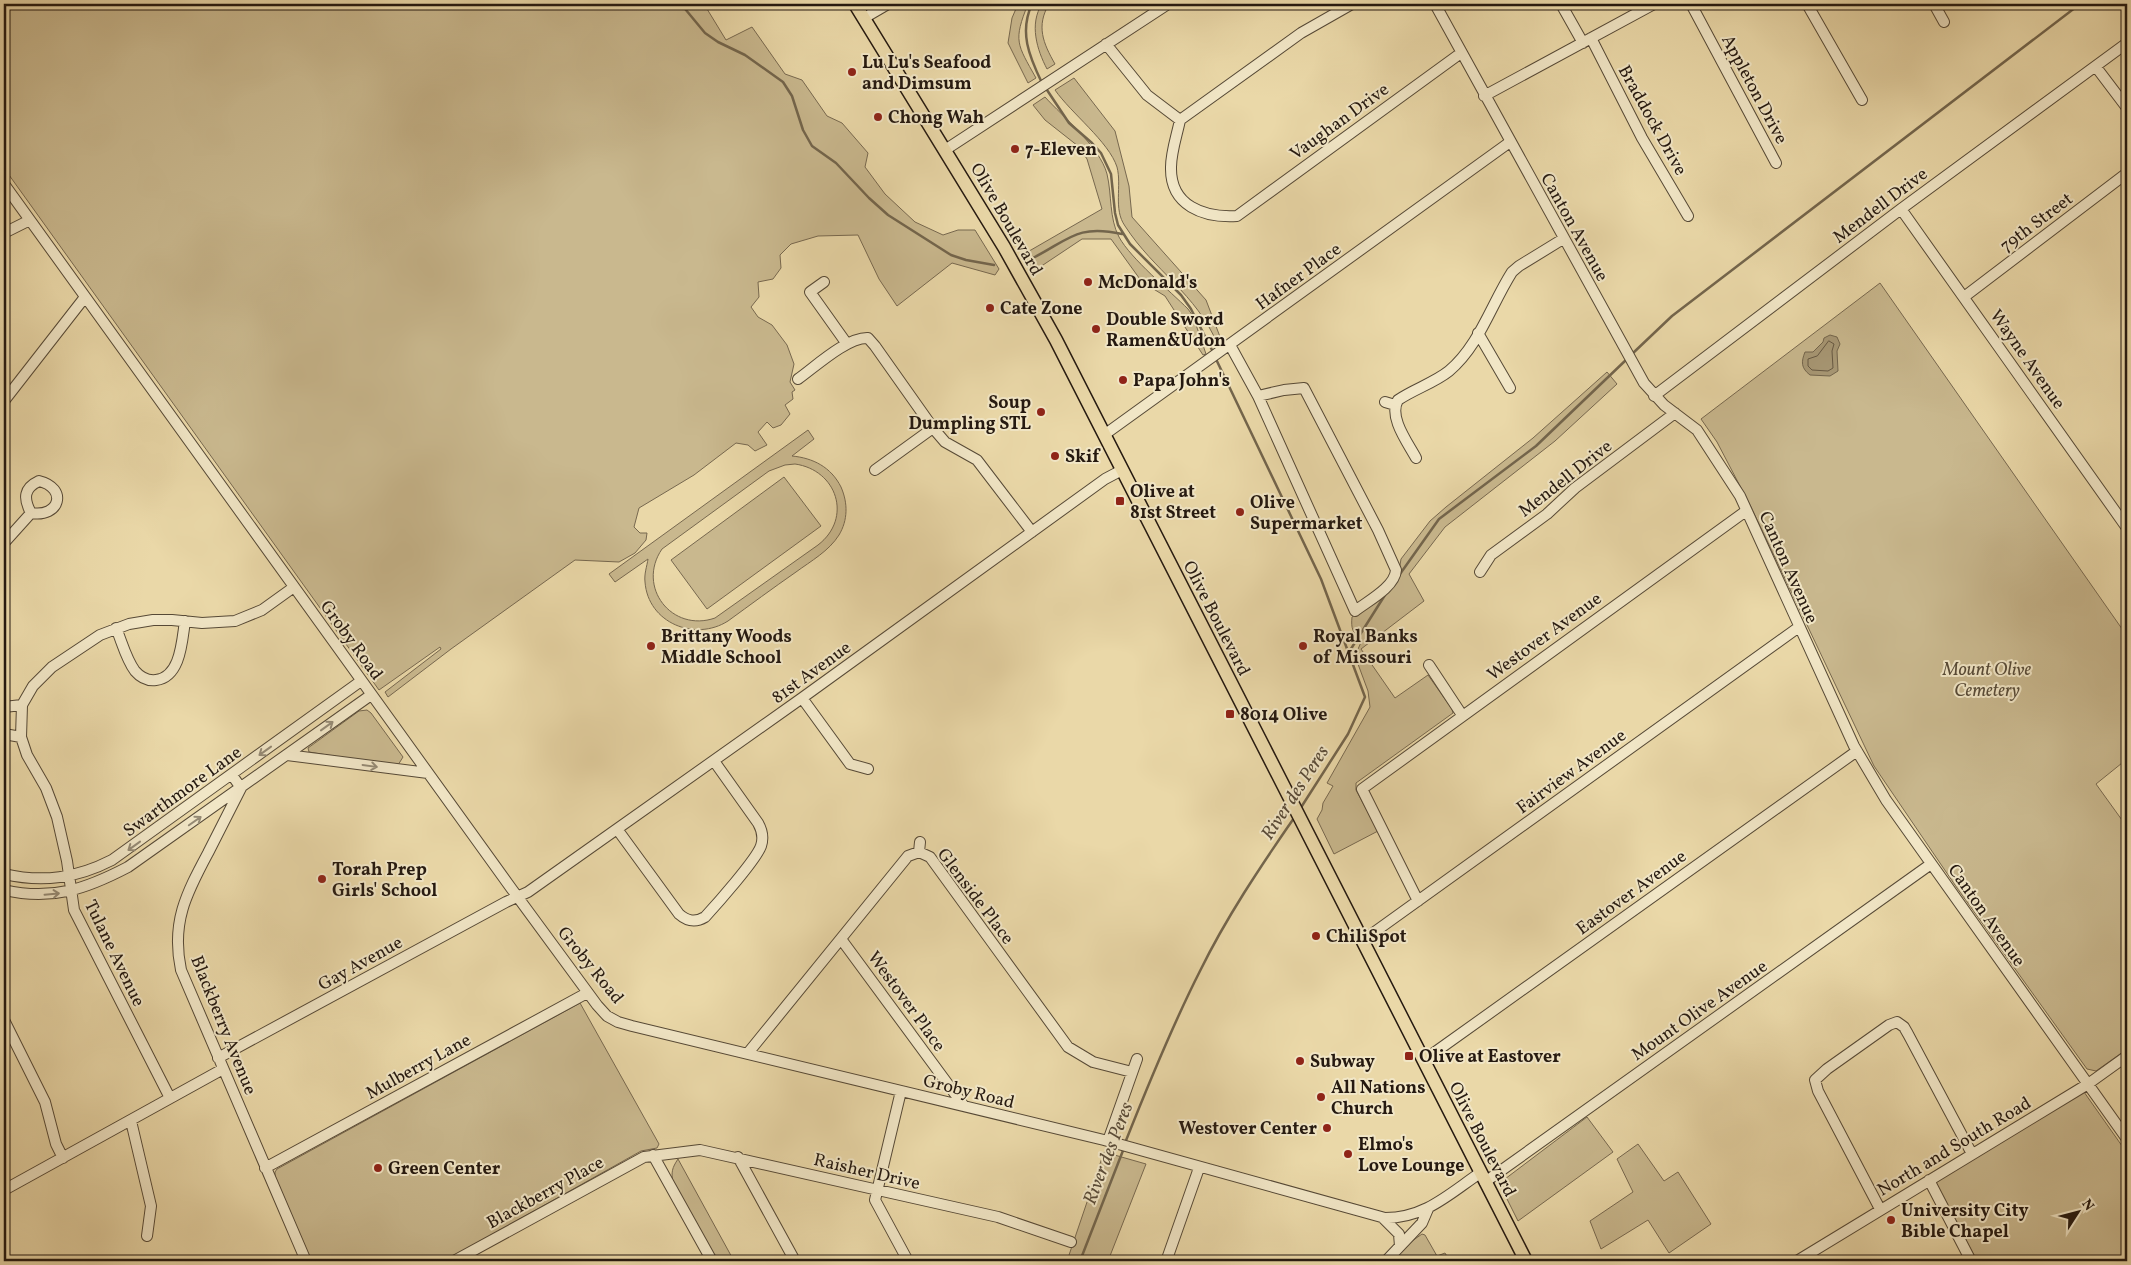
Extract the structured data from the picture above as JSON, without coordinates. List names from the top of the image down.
{
  "streets": {
    "main road": ["Olive Boulevard"],
    "street": [
      "Appleton Drive",
      "Braddock Drive",
      "Vaughan Drive",
      "Mendell Drive",
      "79th Street",
      "Canton Avenue",
      "Hafner Place",
      "Wayne Avenue",
      "Westover Avenue",
      "Groby Road",
      "81st Avenue",
      "Fairview Avenue",
      "Swarthmore Lane",
      "Eastover Avenue",
      "Glenside Place",
      "Tulane Avenue",
      "Gay Avenue",
      "Westover Place",
      "Mount Olive Avenue",
      "Blackberry Avenue",
      "Mulberry Lane",
      "North and South Road",
      "Raisher Drive",
      "Blackberry Place"
    ]
  },
  "crossings": [
    ["Vaughan Drive", "Canton Avenue"],
    ["Mendell Drive", "Canton Avenue"],
    ["Mendell Drive", "Wayne Avenue"],
    ["Olive Boulevard", "Hafner Place"],
    ["Olive Boulevard", "81st Avenue"],
    ["Olive Boulevard", "Fairview Avenue"],
    ["Olive Boulevard", "Eastover Avenue"],
    ["Olive Boulevard", "Mount Olive Avenue"],
    ["79th Street", "Wayne Avenue"],
    ["Canton Avenue", "Hafner Place"],
    ["Canton Avenue", "Westover Avenue"],
    ["Canton Avenue", "Fairview Avenue"],
    ["Canton Avenue", "Eastover Avenue"],
    ["Canton Avenue", "Mount Olive Avenue"],
    ["Canton Avenue", "North and South Road"],
    ["Westover Avenue", "Fairview Avenue"],
    ["Groby Road", "81st Avenue"],
    ["Groby Road", "Swarthmore Lane"],
    ["Groby Road", "Glenside Place"],
    ["Groby Road", "Gay Avenue"],
    ["Groby Road", "Westover Place"],
    ["Groby Road", "Mount Olive Avenue"],
    ["Groby Road", "Mulberry Lane"],
    ["81st Avenue", "Gay Avenue"],
    ["Swarthmore Lane", "Tulane Avenue"],
    ["Swarthmore Lane", "Blackberry Avenue"],
    ["Glenside Place", "Westover Place"],
    ["Gay Avenue", "Blackberry Avenue"],
    ["Blackberry Avenue", "Mulberry Lane"],
    ["Raisher Drive", "Blackberry Place"]
  ],
  "water": ["River des Peres"],
  "parks": ["Mount Olive Cemetery"],
  "places": {
    "other": [
      "Lu Lu's Seafood and Dimsum",
      "Chong Wah",
      "7-Eleven",
      "McDonald's",
      "Cate Zone",
      "Double Sword Ramen&Udon",
      "Papa John's",
      "Soup Dumpling STL",
      "Skif",
      "Olive Supermarket",
      "Brittany Woods Middle School",
      "Royal Banks of Missouri",
      "Torah Prep Girls' School",
      "ChiliSpot",
      "Subway",
      "All Nations Church",
      "Westover Center",
      "Elmo's Love Lounge",
      "Green Center",
      "University City Bible Chapel"
    ],
    "transit": ["Olive at 81st Street", "8014 Olive", "Olive at Eastover"]
  },
  "north": "top right"
}
